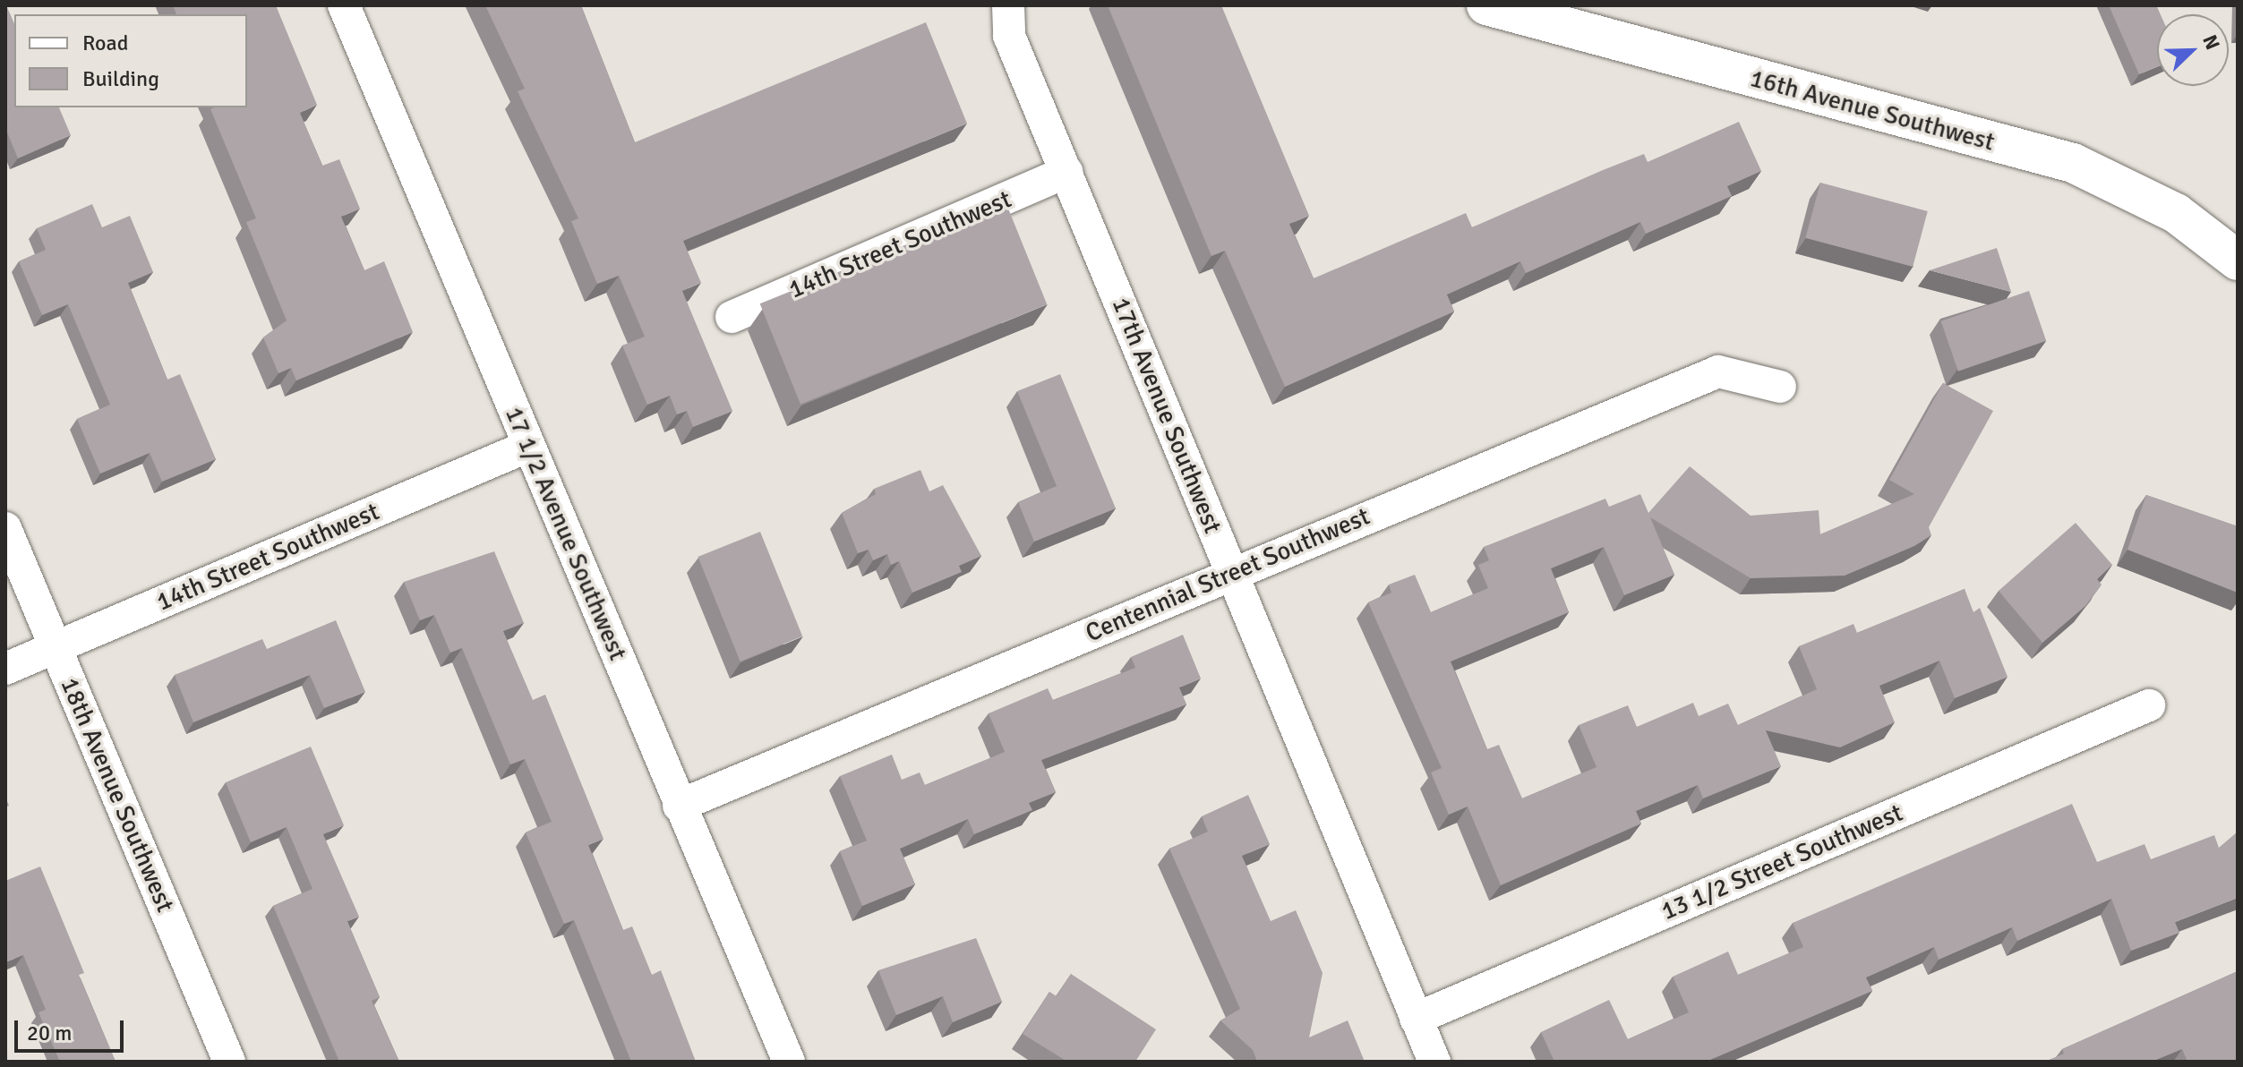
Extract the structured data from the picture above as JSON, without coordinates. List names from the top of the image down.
{
  "streets": {
    "street": [
      "16th Avenue Southwest",
      "14th Street Southwest",
      "17th Avenue Southwest",
      "17 1/2 Avenue Southwest",
      "Centennial Street Southwest",
      "18th Avenue Southwest",
      "13 1/2 Street Southwest"
    ]
  },
  "crossings": [
    ["14th Street Southwest", "17th Avenue Southwest"],
    ["14th Street Southwest", "17 1/2 Avenue Southwest"],
    ["14th Street Southwest", "18th Avenue Southwest"],
    ["17th Avenue Southwest", "Centennial Street Southwest"],
    ["17th Avenue Southwest", "13 1/2 Street Southwest"],
    ["17 1/2 Avenue Southwest", "Centennial Street Southwest"]
  ],
  "legend": ["Road", "Building"],
  "scale_bar": "20 m",
  "north": "top right"
}
